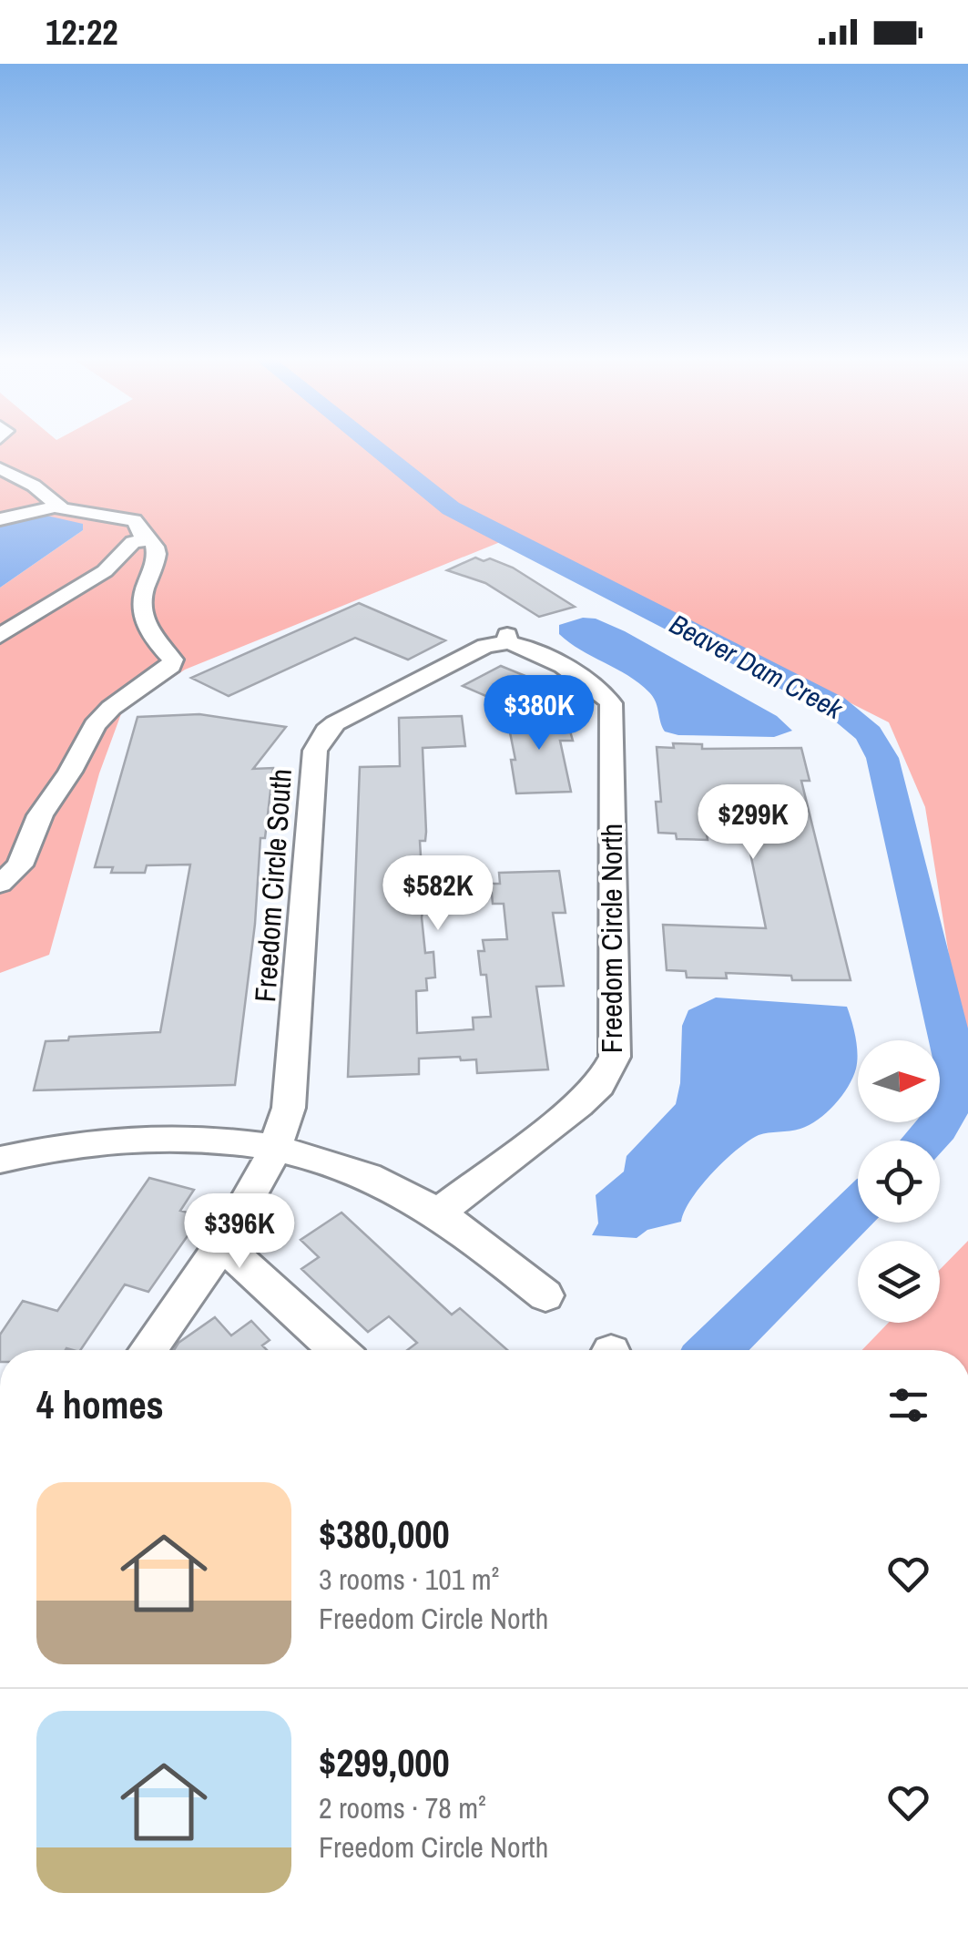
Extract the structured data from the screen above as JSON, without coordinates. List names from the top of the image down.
{
  "streets": {
    "street": ["Freedom Circle South", "Freedom Circle North"]
  },
  "crossings": [
    ["Freedom Circle South", "Freedom Circle North"]
  ],
  "water": ["Beaver Dam Creek"],
  "north": "right",
  "page": {
    "status": "12:22",
    "price": [
      "$380K",
      "$299K",
      "$582K",
      "$396K"
    ],
    "heading": "4 homes",
    "list": [
      {
        "name": "$380,000",
        "note": "3 rooms · 101 m² · Freedom Circle North"
      },
      {
        "name": "$299,000",
        "note": "2 rooms · 78 m² · Freedom Circle North"
      }
    ]
  }
}
